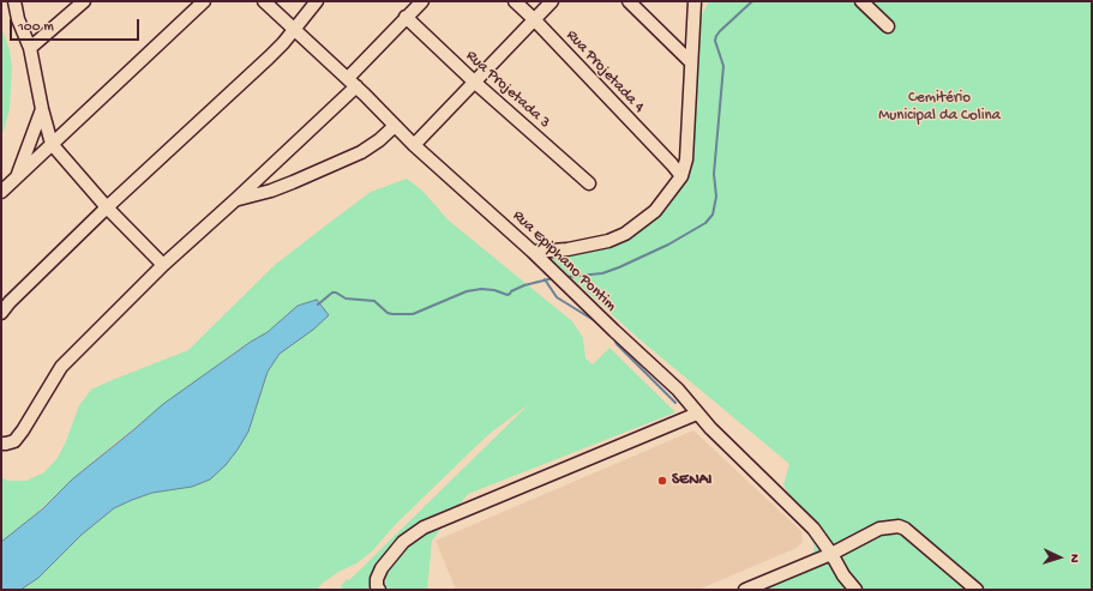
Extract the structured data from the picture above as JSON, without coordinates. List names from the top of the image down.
{
  "streets": {
    "street": ["Rua Projetada 4", "Rua Projetada 3", "Rua Epiphano Pontim"]
  },
  "parks": ["Cemitério Municipal da Colina"],
  "places": ["SENAI"],
  "scale_bar": "100 m",
  "north": "right"
}
